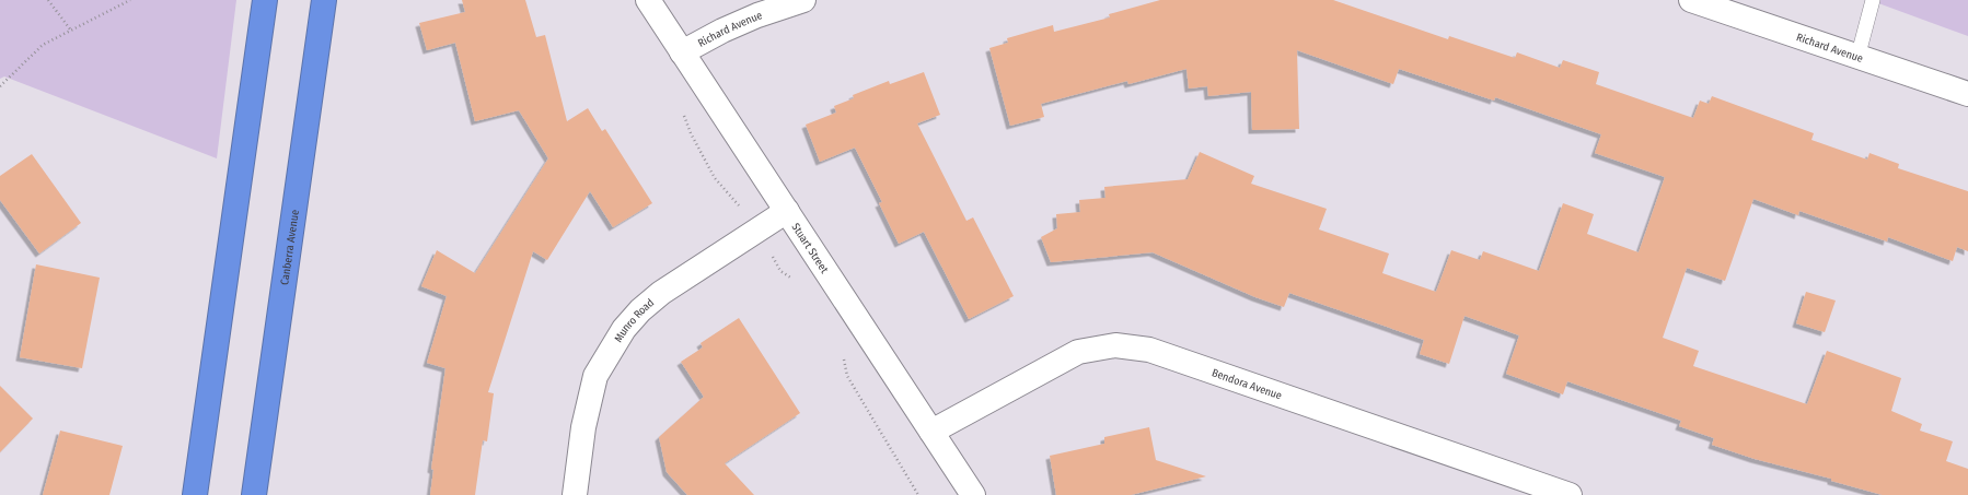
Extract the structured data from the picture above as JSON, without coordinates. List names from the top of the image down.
{
  "streets": {
    "highway": ["Canberra Avenue"],
    "street": [
      "Richard Avenue",
      "Stuart Street",
      "Munro Road",
      "Bendora Avenue"
    ]
  },
  "crossings": [
    ["Richard Avenue", "Stuart Street"],
    ["Stuart Street", "Munro Road"],
    ["Stuart Street", "Bendora Avenue"]
  ]
}
